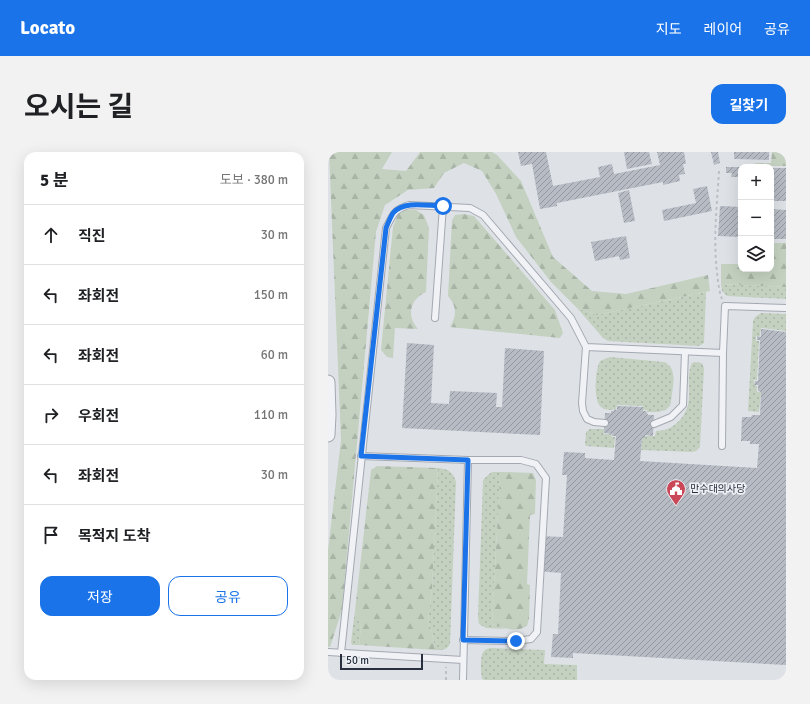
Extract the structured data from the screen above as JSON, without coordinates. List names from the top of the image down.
{
  "places": {
    "public building": ["만수대의사당"]
  },
  "scale_bar": "50 m",
  "page": {
    "header": "Locato",
    "nav": ["지도", "레이어", "공유"],
    "title": "오시는 길",
    "buttons": [
      "길찾기",
      ["저장", "공유"]
    ],
    "heading": ["5 분", "도보 · 380 m"],
    "map_buttons": ["+", "−"],
    "list": [
      ["직진", "30 m"],
      ["좌회전", "150 m"],
      ["좌회전", "60 m"],
      ["우회전", "110 m"],
      ["좌회전", "30 m"],
      "목적지 도착"
    ],
    "scale": "50 m"
  }
}
